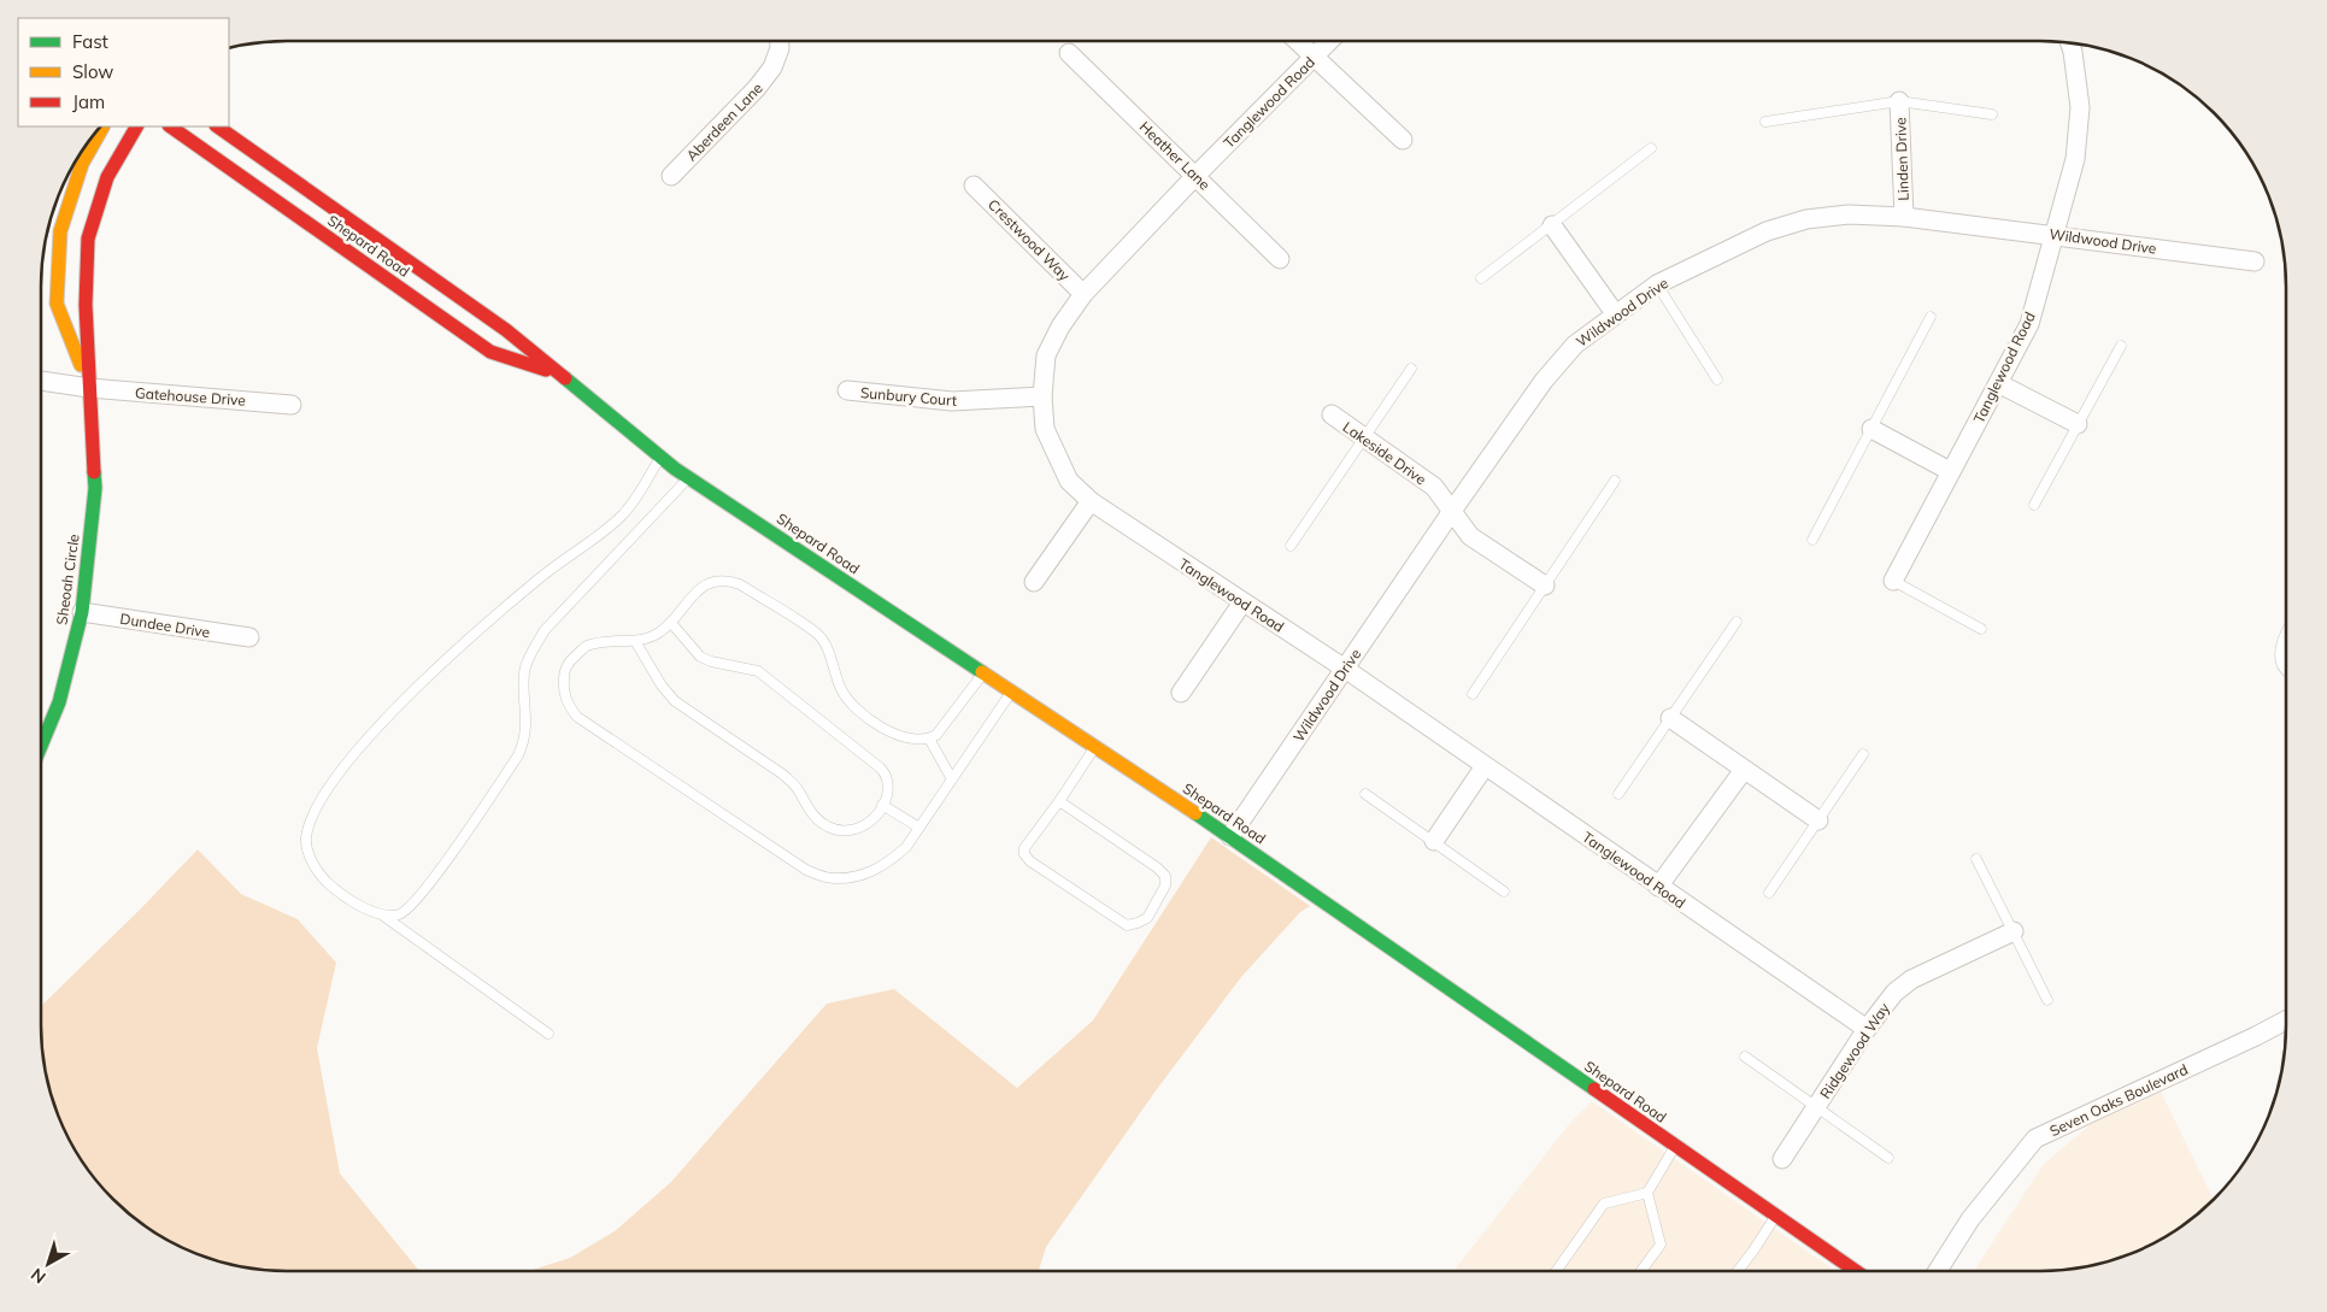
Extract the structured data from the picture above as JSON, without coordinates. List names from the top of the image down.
{
  "streets": {
    "street": [
      "Tanglewood Road",
      "Aberdeen Lane",
      "Heather Lane",
      "Linden Drive",
      "Crestwood Way",
      "Wildwood Drive",
      "Shepard Road",
      "Gatehouse Drive",
      "Sunbury Court",
      "Lakeside Drive",
      "Sheoah Circle",
      "Dundee Drive",
      "Ridgewood Way",
      "Seven Oaks Boulevard"
    ]
  },
  "crossings": [
    ["Tanglewood Road", "Heather Lane"],
    ["Tanglewood Road", "Crestwood Way"],
    ["Tanglewood Road", "Wildwood Drive"],
    ["Tanglewood Road", "Sunbury Court"],
    ["Tanglewood Road", "Ridgewood Way"],
    ["Linden Drive", "Wildwood Drive"],
    ["Wildwood Drive", "Shepard Road"],
    ["Wildwood Drive", "Lakeside Drive"],
    ["Gatehouse Drive", "Sheoah Circle"],
    ["Sheoah Circle", "Dundee Drive"]
  ],
  "legend": ["Fast", "Slow", "Jam"],
  "north": "bottom left"
}
